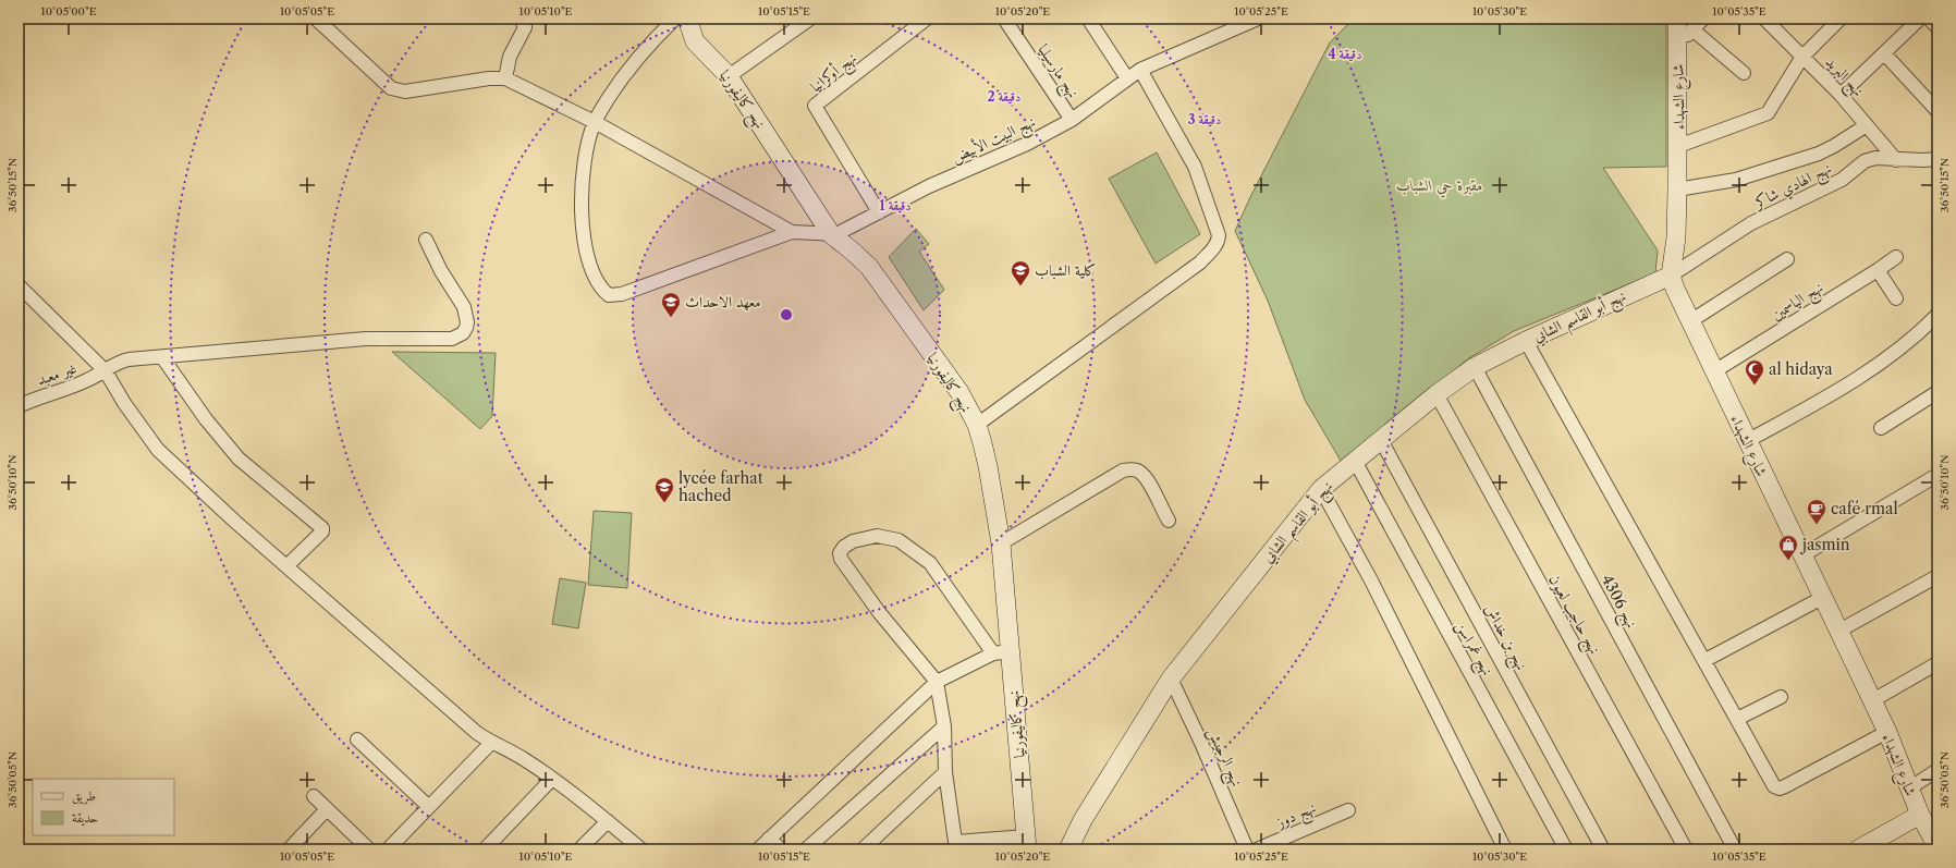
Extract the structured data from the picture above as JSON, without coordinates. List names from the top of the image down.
{
  "streets": {
    "street": [
      "نهج مارسيليا",
      "نهج أوكرانيا",
      "نهج البريد",
      "شارع الشهداء",
      "نهح كاليفورنيا",
      "نهج البيت الأبيض",
      "نهج الهادي شاكر",
      "نهج الياسمين",
      "نهج أبو القاسم الشابي",
      "غير معبد",
      "نهج 4306",
      "نهج حاجب لعيون",
      "نهج بن خداش",
      "نهج غمراسن",
      "نهج الرجيش",
      "نهج دوز"
    ]
  },
  "crossings": [
    ["نهج مارسيليا", "نهج البيت الأبيض"],
    ["نهج أوكرانيا", "نهج البيت الأبيض"],
    ["نهج البريد", "نهج الهادي شاكر"],
    ["شارع الشهداء", "نهج الهادي شاكر"],
    ["شارع الشهداء", "نهج الياسمين"],
    ["شارع الشهداء", "نهج أبو القاسم الشابي"],
    ["نهح كاليفورنيا", "نهج البيت الأبيض"],
    ["نهج الهادي شاكر", "نهج أبو القاسم الشابي"],
    ["نهج أبو القاسم الشابي", "نهج 4306"],
    ["نهج أبو القاسم الشابي", "نهج حاجب لعيون"],
    ["نهج أبو القاسم الشابي", "نهج بن خداش"],
    ["نهج أبو القاسم الشابي", "نهج غمراسن"],
    ["نهج أبو القاسم الشابي", "نهج الرجيش"]
  ],
  "parks": ["مقبرة حي الشباب"],
  "places": {
    "school or university": ["كلية الشباب", "معهد الاحداث", "lycée farhat hached"],
    "mosque": ["al hidaya"],
    "cafe": ["café rmal"],
    "shop": ["jasmin"]
  },
  "legend": ["طريق", "حديقة"],
  "coordinates": [
    "10°05'00\"E",
    "10°05'05\"E",
    "10°05'10\"E",
    "10°05'15\"E",
    "10°05'20\"E",
    "10°05'25\"E",
    "10°05'30\"E",
    "10°05'35\"E",
    "36°50'15\"N",
    "36°50'10\"N",
    "36°50'05\"N"
  ],
  "rings": [
    "4 دقيقة",
    "2 دقيقة",
    "3 دقيقة",
    "1 دقيقة"
  ]
}
